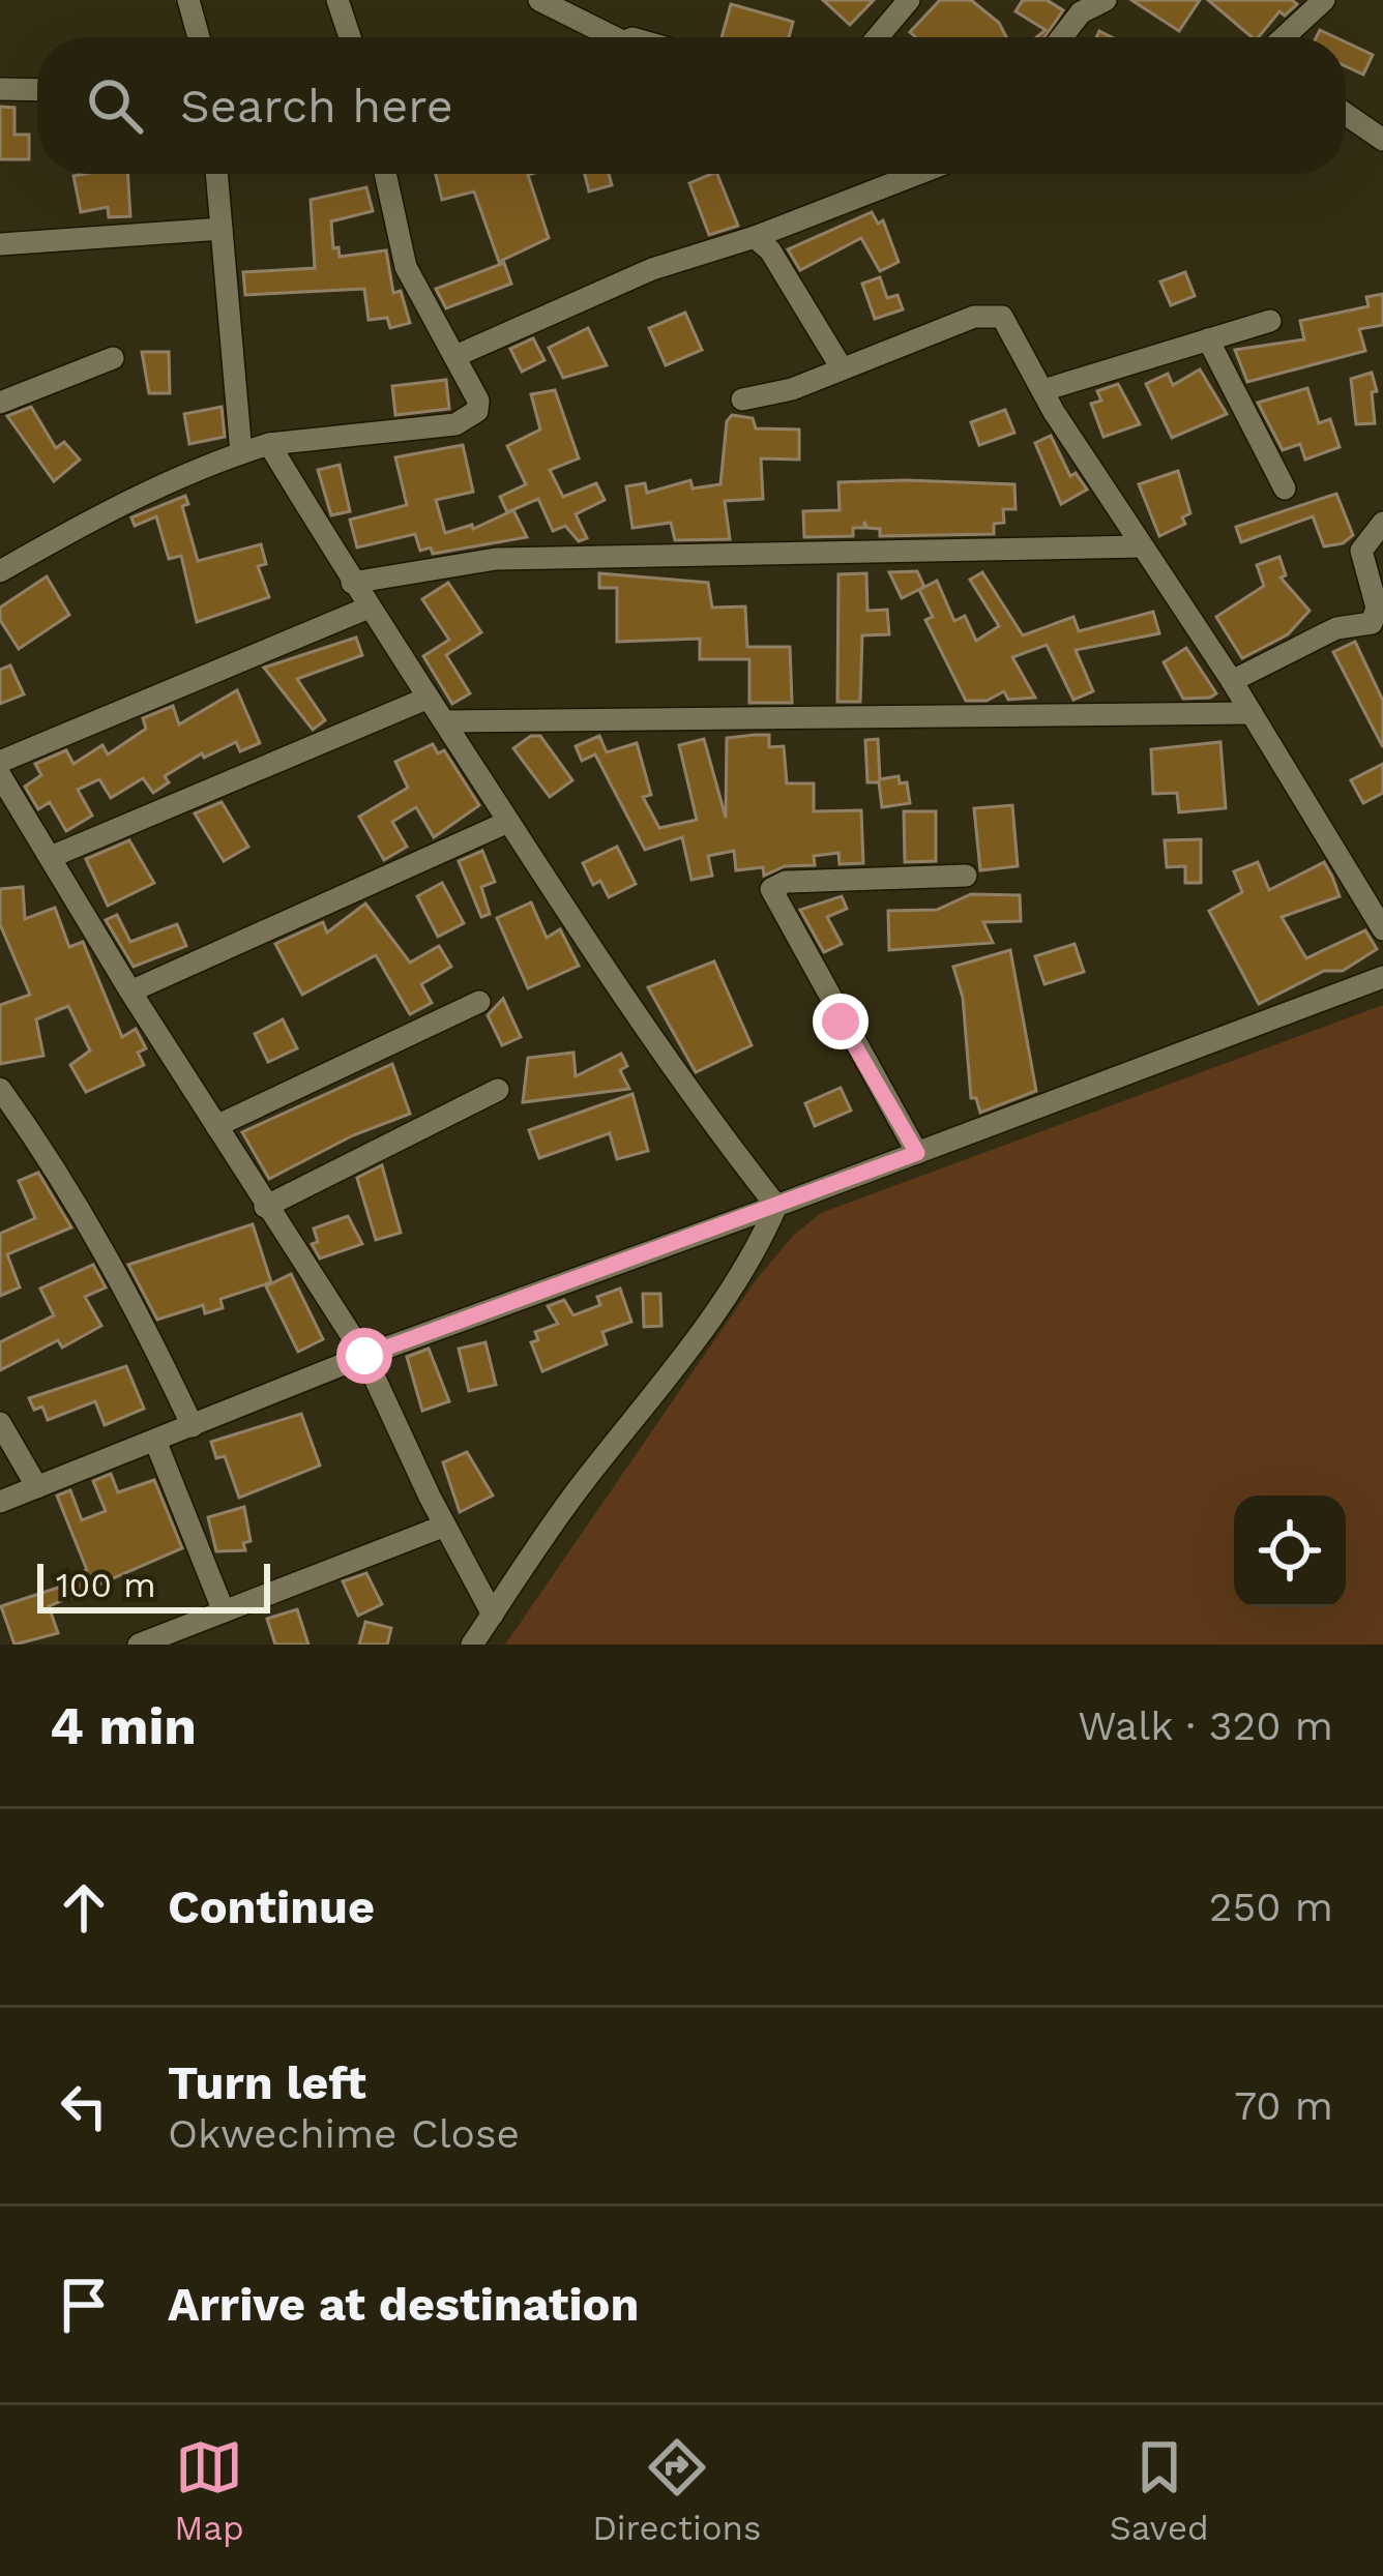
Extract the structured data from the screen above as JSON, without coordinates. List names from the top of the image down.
{
  "scale_bar": "100 m",
  "page": {
    "search": "Search here",
    "scale": "100 m",
    "heading": ["4 min", "Walk · 320 m"],
    "list": [
      ["Continue", "250 m"],
      ["Turn left", "Okwechime Close", "70 m"],
      "Arrive at destination"
    ],
    "nav": ["Map", "Directions", "Saved"]
  }
}
